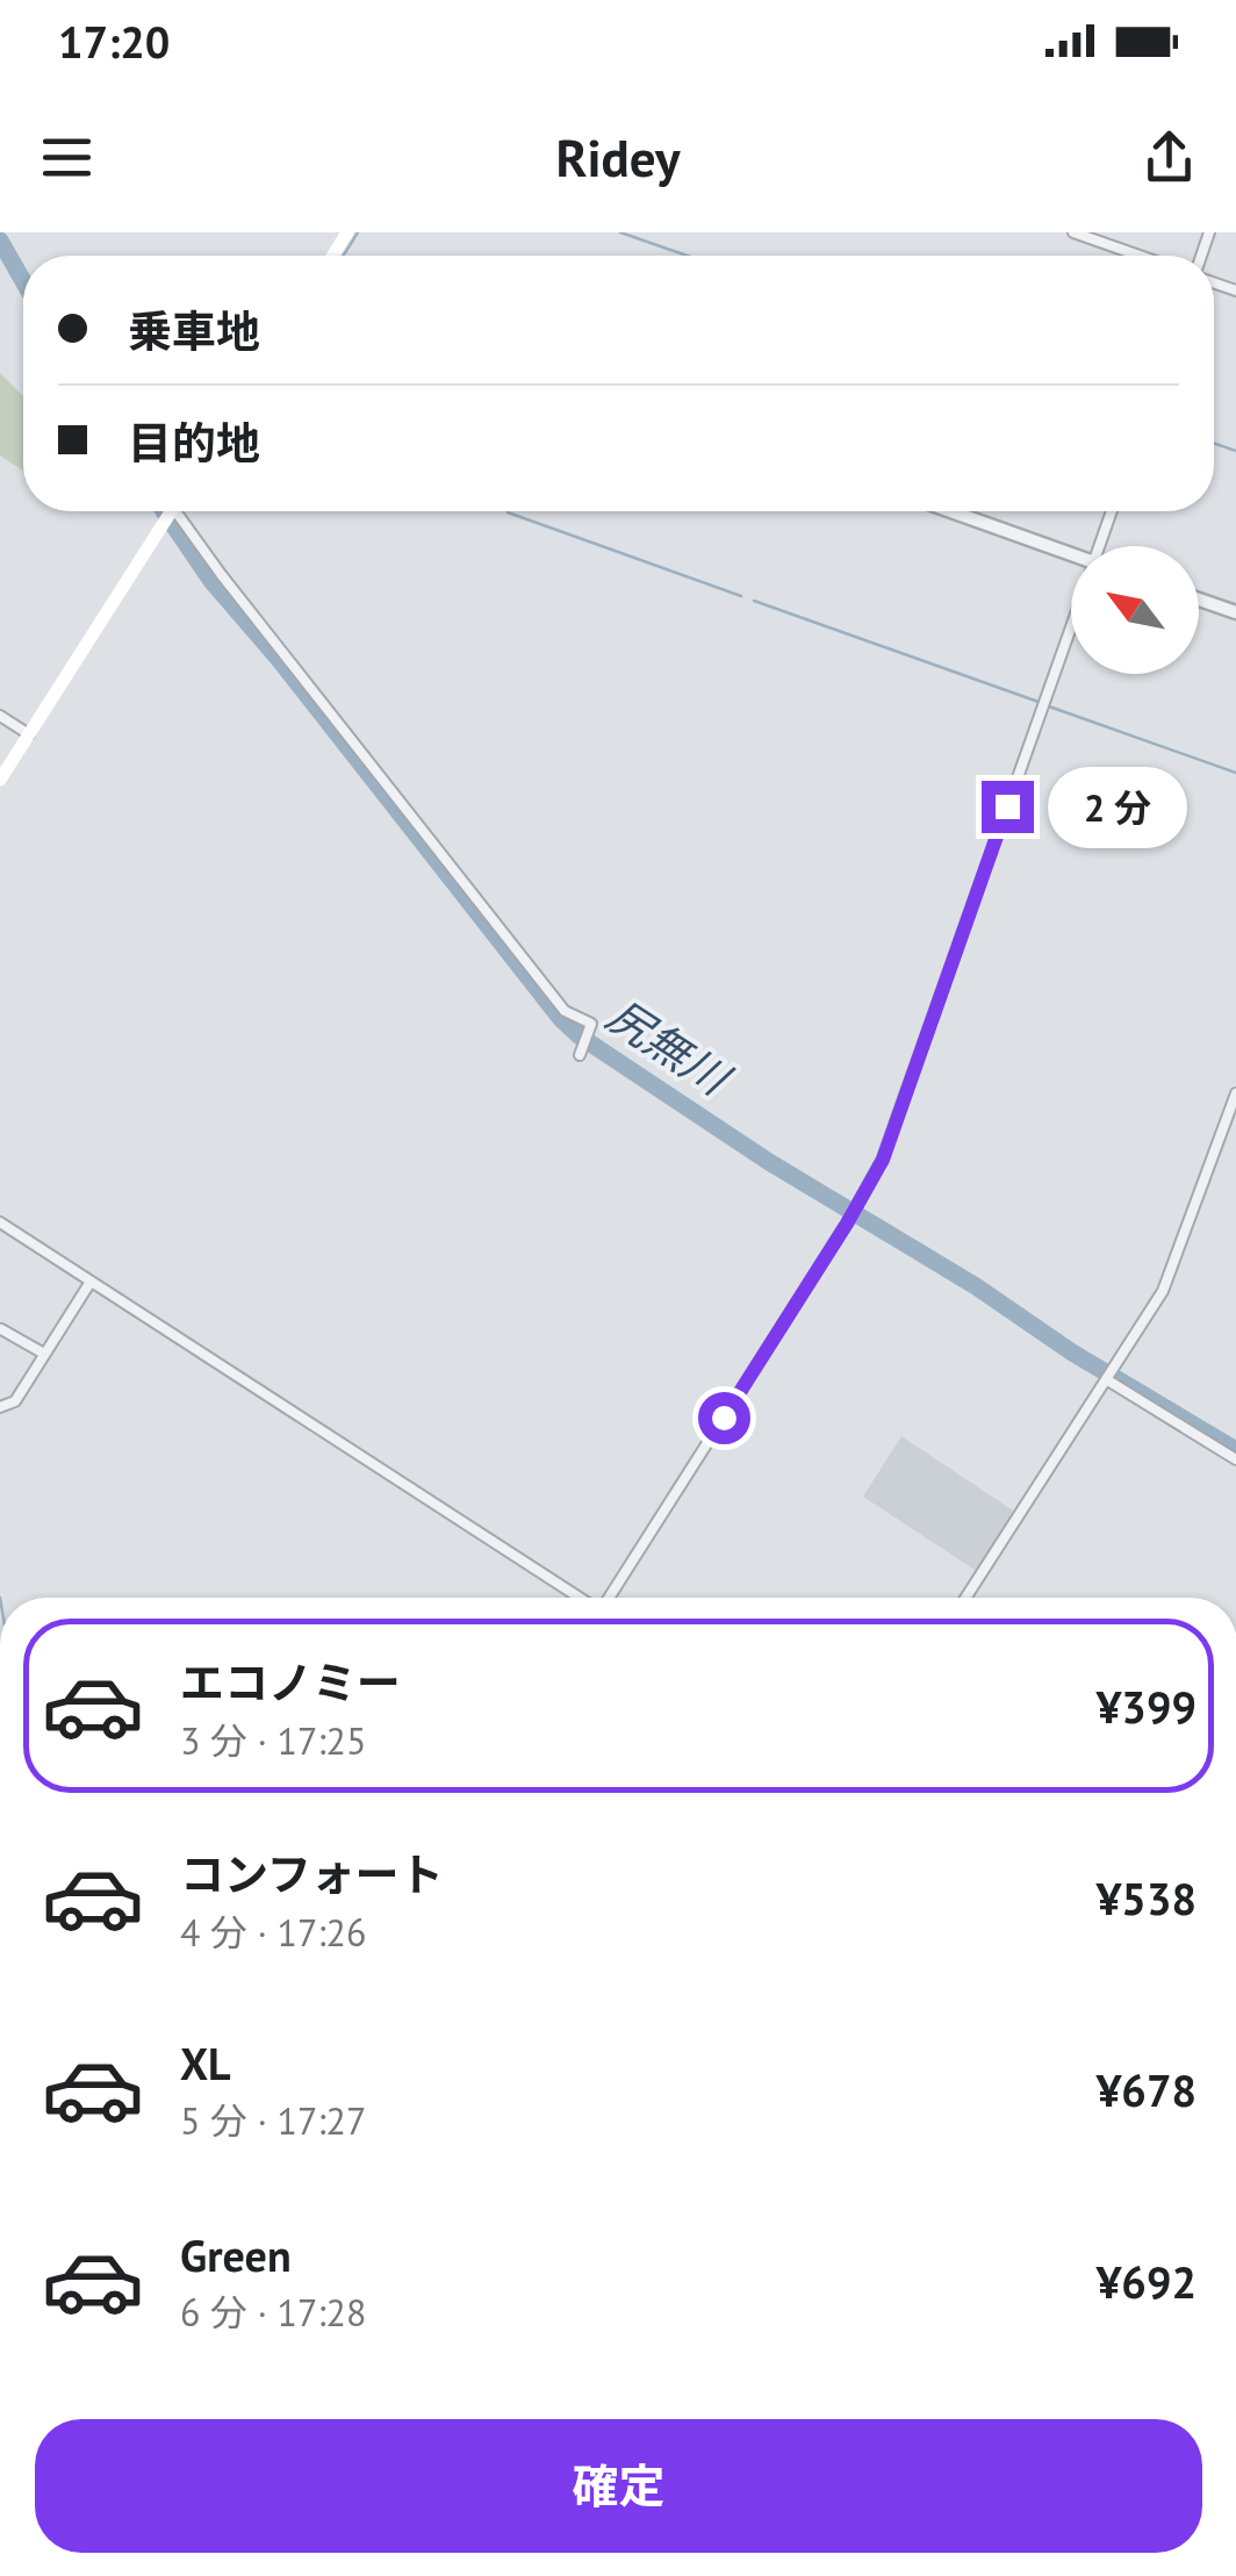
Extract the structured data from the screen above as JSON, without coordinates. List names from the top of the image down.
{
  "water": ["尻無川"],
  "north": "top left",
  "page": {
    "status": "17:20",
    "header": "Ridey",
    "banner": ["乗車地", "目的地"],
    "bubble": "2 分",
    "list": [
      {
        "name": "エコノミー",
        "note": "3 分 · 17:25",
        "value": "¥399"
      },
      {
        "name": "コンフォート",
        "note": "4 分 · 17:26",
        "value": "¥538"
      },
      {
        "name": "XL",
        "note": "5 分 · 17:27",
        "value": "¥678"
      },
      {
        "name": "Green",
        "note": "6 分 · 17:28",
        "value": "¥692"
      }
    ],
    "buttons": "確定"
  }
}
